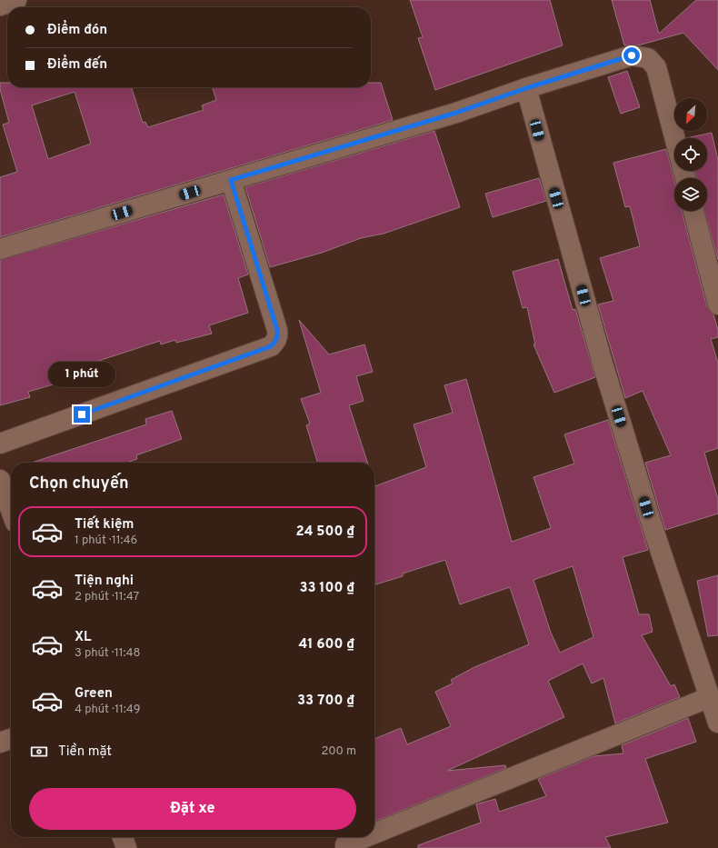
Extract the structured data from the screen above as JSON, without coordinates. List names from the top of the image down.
{
  "north": "bottom left",
  "page": {
    "banner": ["Điểm đón", "Điểm đến"],
    "bubble": "1 phút",
    "heading": "Chọn chuyến",
    "list": [
      {
        "name": "Tiết kiệm",
        "note": "1 phút · 11:46",
        "value": "24 500 ₫"
      },
      {
        "name": "Tiện nghi",
        "note": "2 phút · 11:47",
        "value": "33 100 ₫"
      },
      {
        "name": "XL",
        "note": "3 phút · 11:48",
        "value": "41 600 ₫"
      },
      {
        "name": "Green",
        "note": "4 phút · 11:49",
        "value": "33 700 ₫"
      }
    ],
    "pay": ["Tiền mặt", "200 m"],
    "buttons": "Đặt xe"
  }
}
